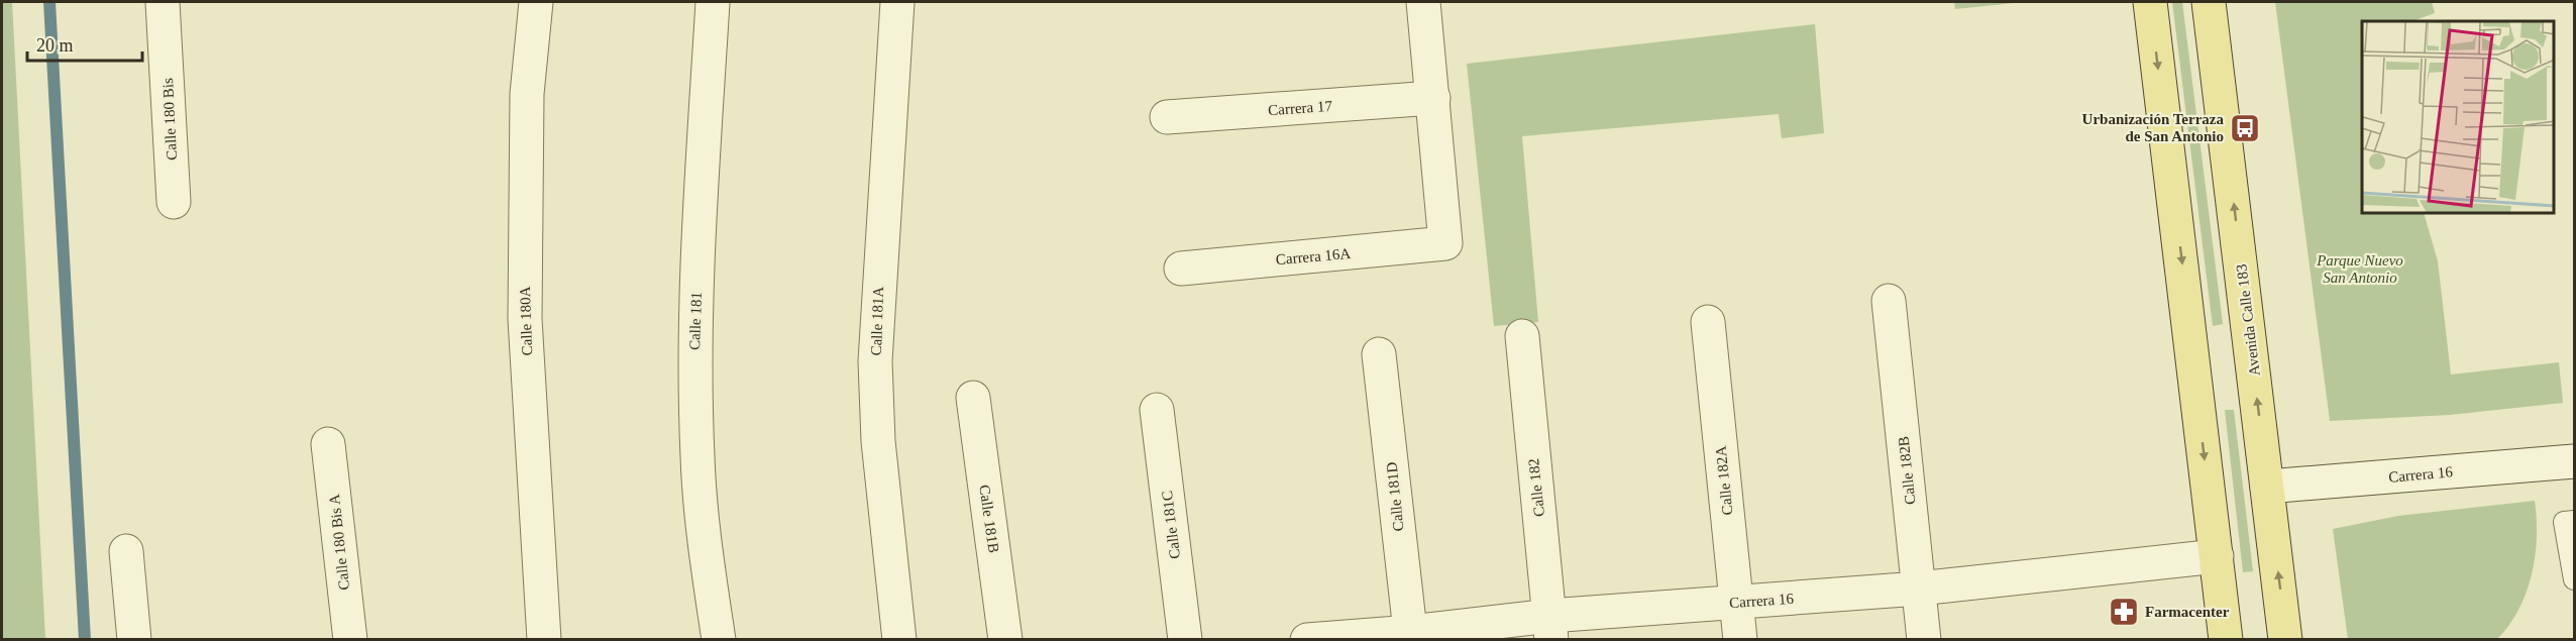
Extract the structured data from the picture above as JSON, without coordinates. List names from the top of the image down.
{
  "streets": {
    "main road": ["Avenida Calle 183"],
    "street": [
      "Carrera 17",
      "Calle 180 Bis",
      "Carrera 16A",
      "Calle 180A",
      "Calle 181",
      "Calle 181A",
      "Calle 182B",
      "Carrera 16",
      "Calle 182A",
      "Calle 182",
      "Calle 181D",
      "Calle 181B",
      "Calle 181C",
      "Calle 180 Bis A"
    ]
  },
  "crossings": [
    ["Carrera 17", "Carrera 16A"],
    ["Avenida Calle 183", "Carrera 16"],
    ["Calle 182B", "Carrera 16"],
    ["Carrera 16", "Calle 182A"],
    ["Carrera 16", "Calle 182"],
    ["Carrera 16", "Calle 181D"]
  ],
  "parks": ["Parque Nuevo San Antonio"],
  "places": {
    "bus stop": ["Urbanización Terraza de San Antonio"],
    "pharmacy": ["Farmacenter"]
  },
  "scale_bar": "20 m"
}
